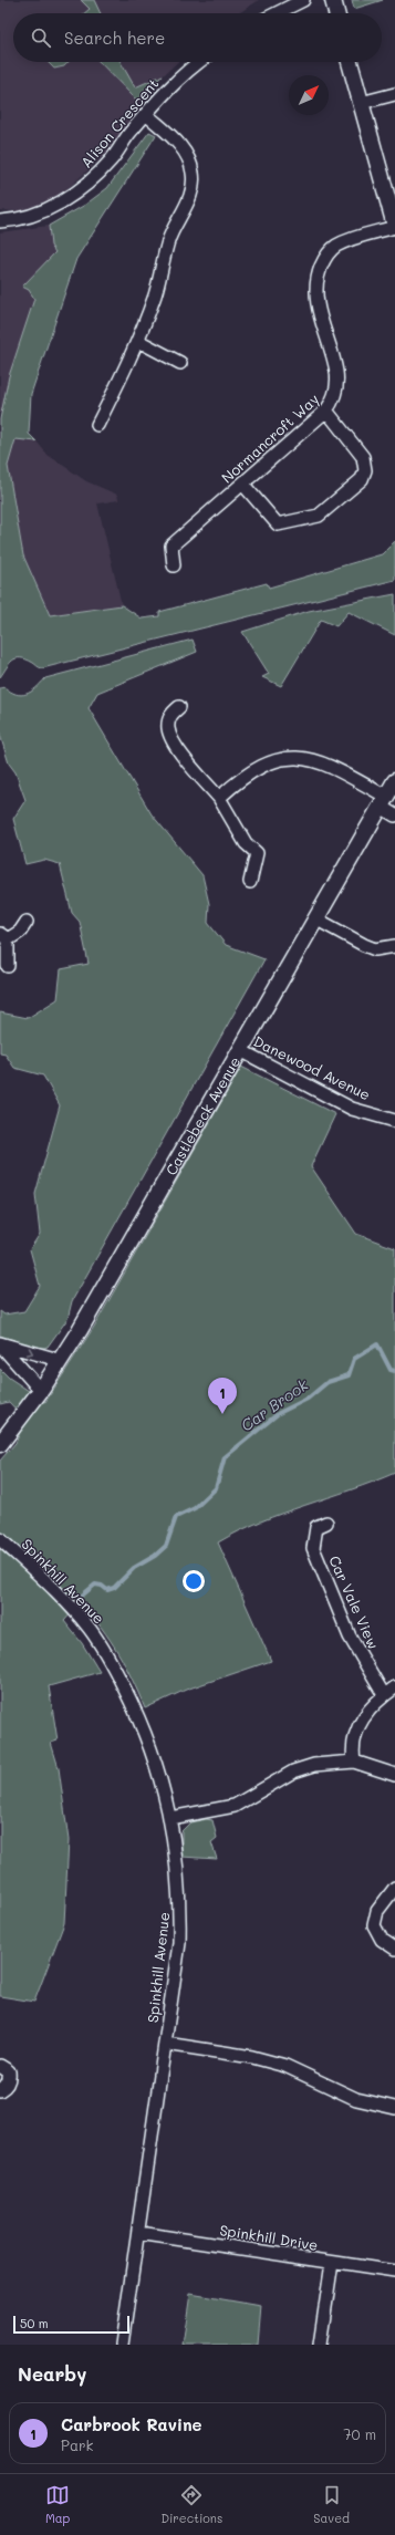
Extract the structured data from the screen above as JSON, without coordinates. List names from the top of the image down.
{
  "streets": {
    "street": [
      "Alison Crescent",
      "Normancroft Way",
      "Danewood Avenue",
      "Castlebeck Avenue",
      "Spinkhill Avenue",
      "Car Vale View",
      "Spinkhill Drive"
    ]
  },
  "crossings": [
    ["Danewood Avenue", "Castlebeck Avenue"],
    ["Spinkhill Avenue", "Spinkhill Drive"]
  ],
  "water": ["Car Brook"],
  "scale_bar": "50 m",
  "north": "top right",
  "page": {
    "search": "Search here",
    "pins": "1",
    "scale": "50 m",
    "heading": "Nearby",
    "list": [
      {
        "mark": "1",
        "name": "Carbrook Ravine",
        "note": "Park",
        "value": "70 m"
      }
    ],
    "nav": ["Map", "Directions", "Saved"]
  }
}
